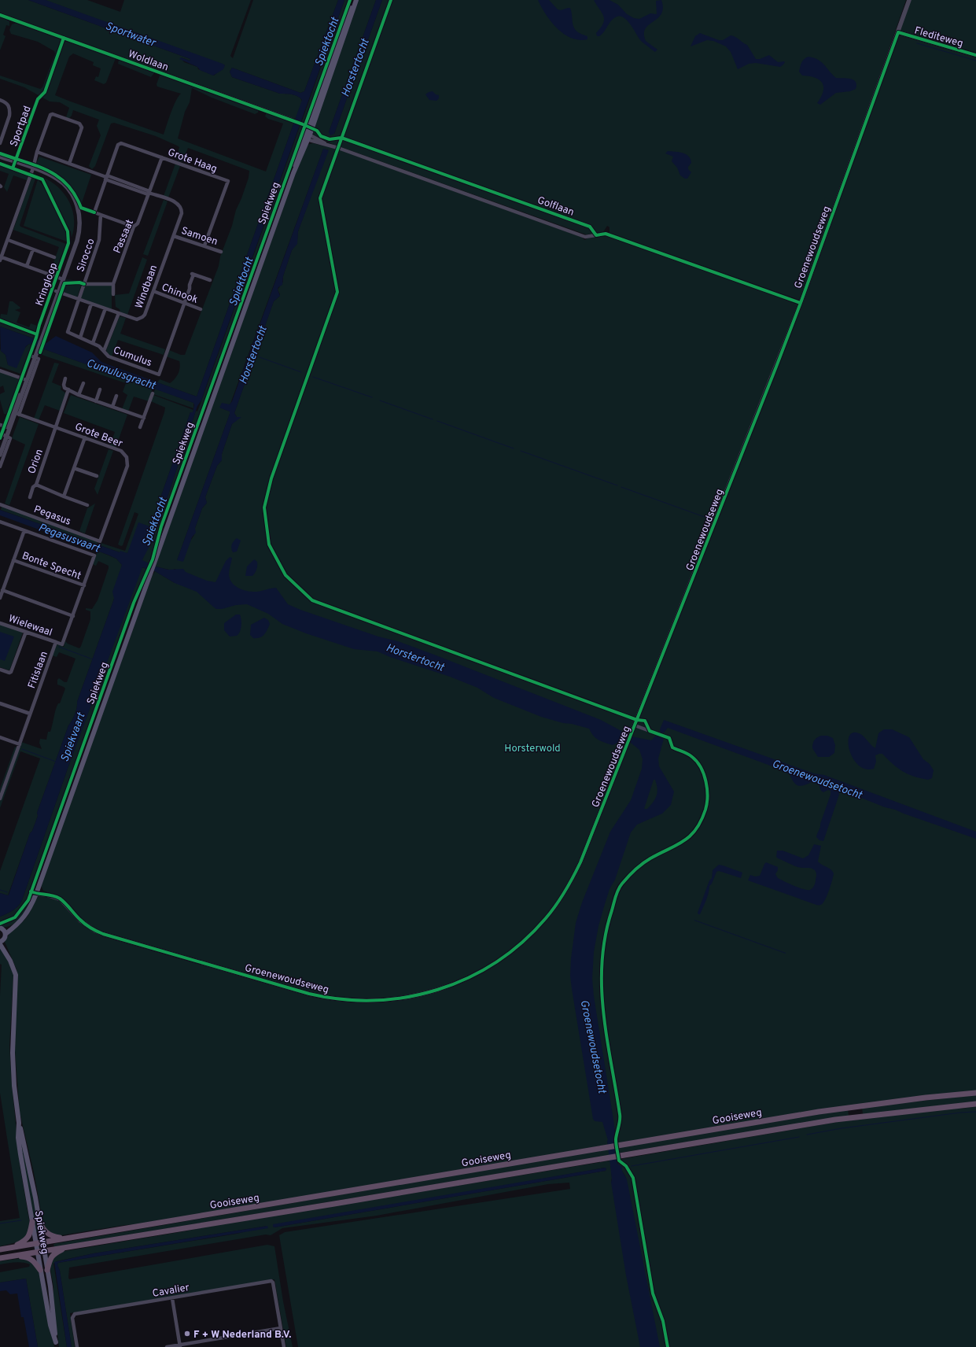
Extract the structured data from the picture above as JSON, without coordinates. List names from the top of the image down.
{
  "streets": {
    "highway": ["Gooiseweg"],
    "main road": ["Spiekweg"],
    "street": [
      "Flediteweg",
      "Woldlaan",
      "Grote Haag",
      "Golflaan",
      "Samoen",
      "Passaat",
      "Groenewoudseweg",
      "Sirocco",
      "Kringloop",
      "Windbaan",
      "Chinook",
      "Cumulus",
      "Grote Beer",
      "Orion",
      "Pegasus",
      "Bonte Specht",
      "Wielewaal",
      "Fitislaan",
      "Cavalier"
    ],
    "cycle path": ["Sportpad"]
  },
  "crossings": [
    ["Flediteweg", "Groenewoudseweg"],
    ["Grote Haag", "Samoen"],
    ["Grote Haag", "Passaat"],
    ["Grote Haag", "Windbaan"],
    ["Spiekweg", "Golflaan"],
    ["Spiekweg", "Groenewoudseweg"],
    ["Spiekweg", "Gooiseweg"],
    ["Golflaan", "Groenewoudseweg"],
    ["Samoen", "Windbaan"],
    ["Passaat", "Windbaan"],
    ["Sirocco", "Windbaan"],
    ["Sirocco", "Cumulus"],
    ["Kringloop", "Windbaan"],
    ["Kringloop", "Grote Beer"],
    ["Windbaan", "Chinook"],
    ["Windbaan", "Cumulus"],
    ["Chinook", "Cumulus"],
    ["Grote Beer", "Orion"],
    ["Grote Beer", "Pegasus"],
    ["Bonte Specht", "Fitislaan"],
    ["Wielewaal", "Fitislaan"]
  ],
  "water": [
    "Sportwater",
    "Spiektocht",
    "Horstertocht",
    "Cumulusgracht",
    "Pegasusvaart",
    "Spiekvaart",
    "Groenewoudsetocht"
  ],
  "parks": ["Horsterwold"],
  "places": ["F + W Nederland B.V."]
}
